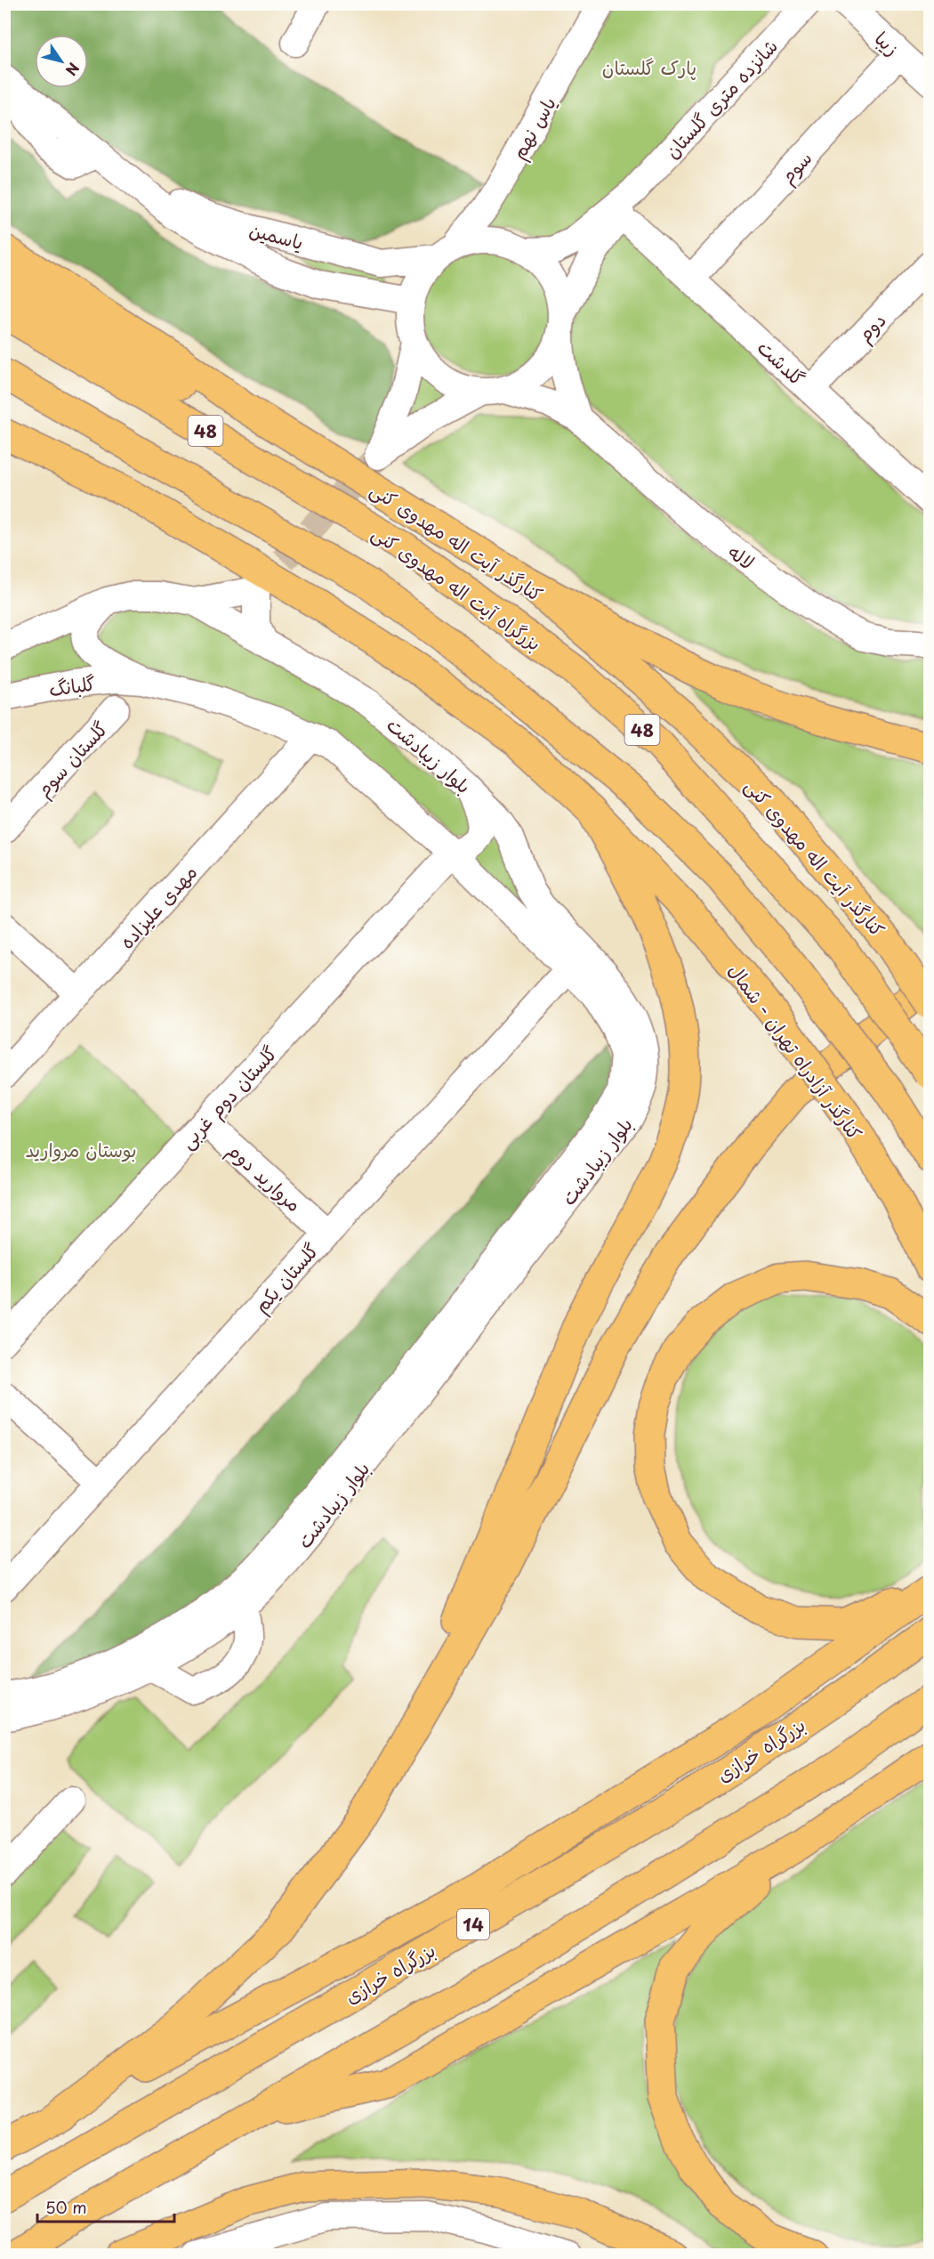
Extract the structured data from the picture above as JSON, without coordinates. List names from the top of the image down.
{
  "streets": {
    "main road": [
      "48",
      "کنارگذر آیت اله مهدوی کنی",
      "بزرگراه آیت اله مهدوی کنی",
      "کنارگذر آزادراه تهران - شمال",
      "بزرگراه خرازی",
      "14"
    ],
    "street": [
      "زیبا",
      "شانزده متری گلستان",
      "یاس نهم",
      "سوم",
      "یاسمین",
      "دوم",
      "گلدشت",
      "لاله",
      "گلبانگ",
      "بلوار زیبادشت",
      "گلستان سوم",
      "مهدی علیزاده",
      "گلستان دوم غربی",
      "مروارید دوم",
      "گلستان یکم"
    ]
  },
  "crossings": [
    ["زیبا", "سوم"],
    ["یاس نهم", "یاسمین"],
    ["یاس نهم", "لاله"],
    ["سوم", "گلدشت"],
    ["یاسمین", "لاله"],
    ["دوم", "گلدشت"],
    ["گلبانگ", "بلوار زیبادشت"],
    ["بلوار زیبادشت", "مهدی علیزاده"],
    ["بلوار زیبادشت", "گلستان دوم غربی"],
    ["بلوار زیبادشت", "گلستان یکم"],
    ["گلستان دوم غربی", "مروارید دوم"],
    ["مروارید دوم", "گلستان یکم"]
  ],
  "parks": ["پارک گلستان", "بوستان مروارید"],
  "scale_bar": "50 m",
  "north": "bottom right"
}
